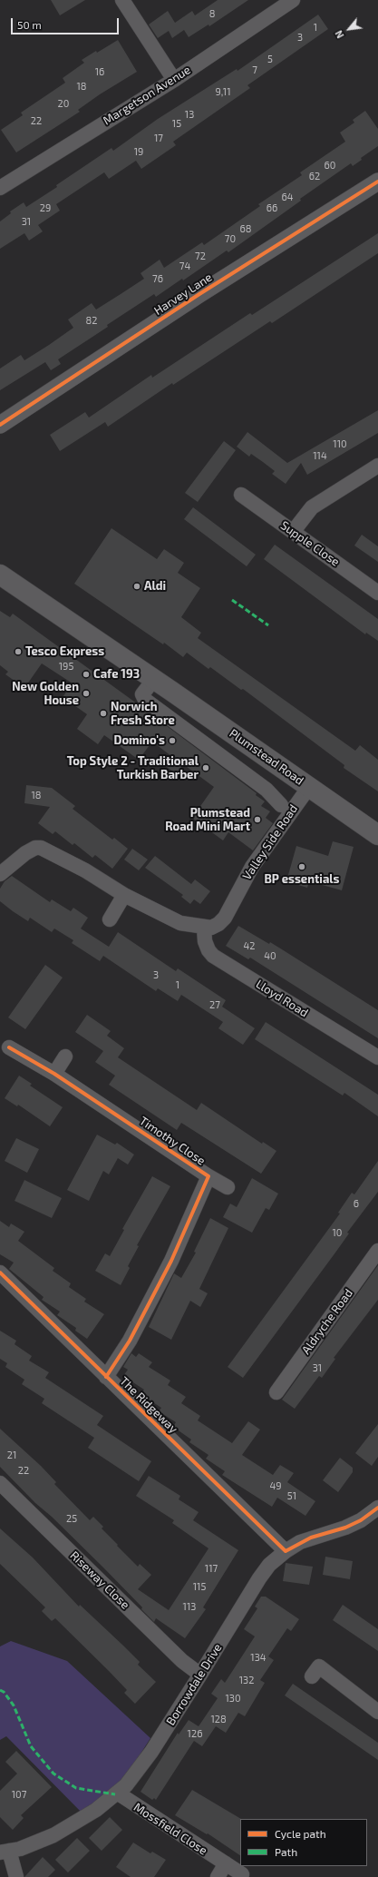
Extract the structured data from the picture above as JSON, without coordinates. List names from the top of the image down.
{
  "streets": {
    "main road": ["Plumstead Road"],
    "street": [
      "Margetson Avenue",
      "Harvey Lane",
      "Supple Close",
      "Valley Side Road",
      "Lloyd Road",
      "Timothy Close",
      "Aldryche Road",
      "The Ridgeway",
      "Riseway Close",
      "Borrowdale Drive",
      "Mossfield Close"
    ]
  },
  "crossings": [
    ["Plumstead Road", "Valley Side Road"],
    ["Valley Side Road", "Lloyd Road"],
    ["Timothy Close", "The Ridgeway"],
    ["The Ridgeway", "Borrowdale Drive"],
    ["Riseway Close", "Borrowdale Drive"],
    ["Borrowdale Drive", "Mossfield Close"]
  ],
  "places": [
    "Aldi",
    "Tesco Express",
    "Cafe 193",
    "New Golden House",
    "Norwich Fresh Store",
    "Domino's",
    "Top Style 2 - Traditional Turkish Barber",
    "Plumstead Road Mini Mart",
    "BP essentials"
  ],
  "house_numbers": [
    "8",
    "1",
    "3",
    "5",
    "7",
    "16",
    "18",
    "9,11",
    "20",
    "13",
    "22",
    "15",
    "17",
    "19",
    "60",
    "62",
    "64",
    "29",
    "66",
    "31",
    "68",
    "70",
    "72",
    "74",
    "76",
    "82",
    "110",
    "114",
    "195",
    "18",
    "42",
    "40",
    "3",
    "1",
    "27",
    "6",
    "10",
    "31",
    "21",
    "22",
    "49",
    "51",
    "25",
    "117",
    "115",
    "113",
    "134",
    "132",
    "130",
    "128",
    "126",
    "107"
  ],
  "legend": ["Cycle path", "Path"],
  "scale_bar": "50 m",
  "north": "bottom left"
}
